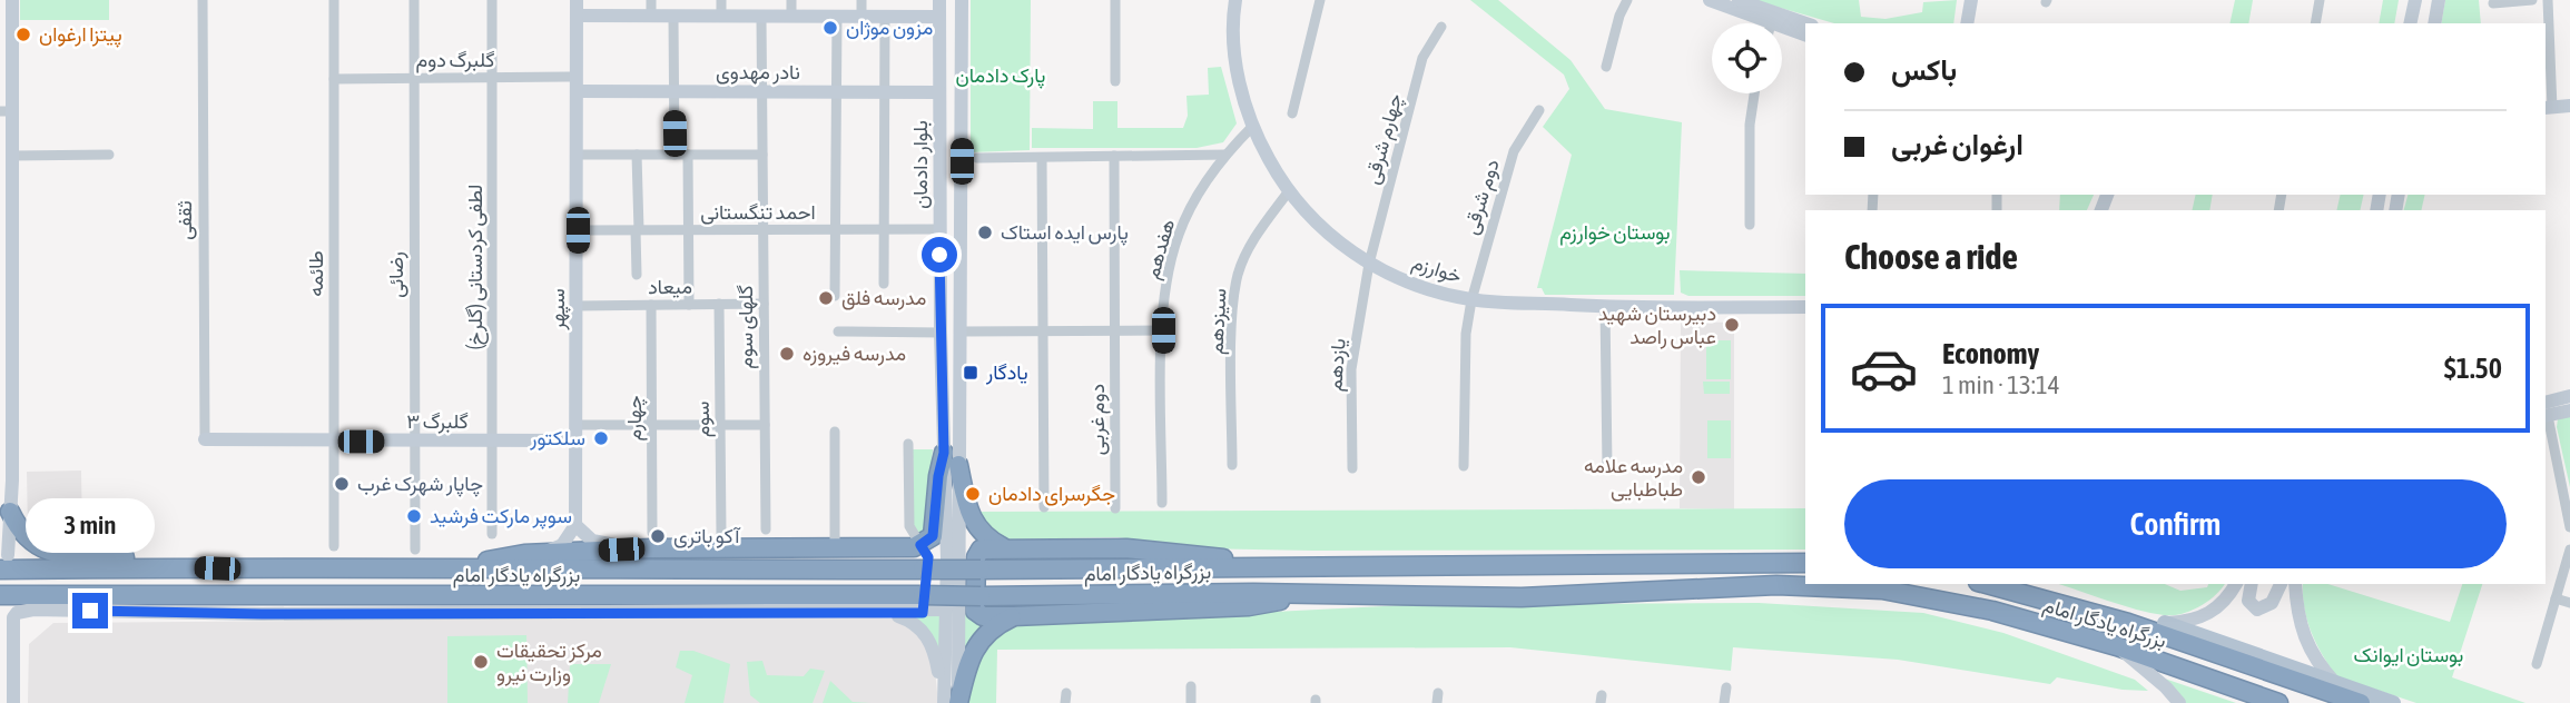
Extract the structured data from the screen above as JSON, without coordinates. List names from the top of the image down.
{
  "streets": {
    "highway": ["بزرگراه یادگار امام"],
    "street": [
      "گلبرگ دوم",
      "نادر مهدوی",
      "چهارم شرقی",
      "بلوار دادمان",
      "دوم شرقی",
      "احمد تنگستانی",
      "ثقفی",
      "هفدهم",
      "لطفی کردستانی (گلرخ)",
      "خوارزم",
      "طائمه",
      "رضائی",
      "میعاد",
      "سپهر",
      "سیزدهم",
      "گلهای سوم",
      "یازدهم",
      "چهارم",
      "سوم",
      "دوم غربی",
      "گلبرگ ۳"
    ]
  },
  "crossings": [
    ["گلبرگ دوم", "نادر مهدوی"],
    ["گلبرگ دوم", "لطفی کردستانی (گلرخ)"],
    ["گلبرگ دوم", "طائمه"],
    ["گلبرگ دوم", "رضائی"],
    ["گلبرگ دوم", "سپهر"],
    ["نادر مهدوی", "بلوار دادمان"],
    ["نادر مهدوی", "سپهر"],
    ["نادر مهدوی", "گلهای سوم"],
    ["چهارم شرقی", "خوارزم"],
    ["چهارم شرقی", "یازدهم"],
    ["بلوار دادمان", "احمد تنگستانی"],
    ["دوم شرقی", "خوارزم"],
    ["احمد تنگستانی", "سپهر"],
    ["احمد تنگستانی", "گلهای سوم"],
    ["ثقفی", "گلبرگ ۳"],
    ["هفدهم", "خوارزم"],
    ["لطفی کردستانی (گلرخ)", "گلبرگ ۳"],
    ["خوارزم", "سیزدهم"],
    ["خوارزم", "یازدهم"],
    ["طائمه", "گلبرگ ۳"],
    ["رضائی", "گلبرگ ۳"],
    ["میعاد", "سپهر"],
    ["میعاد", "گلهای سوم"],
    ["میعاد", "چهارم"],
    ["میعاد", "سوم"],
    ["سپهر", "گلبرگ ۳"]
  ],
  "parks": ["پارک دادمان", "بوستان خوارزم", "بوستان ایوانک"],
  "places": {
    "other": [
      "مزون موژان",
      "پیتزا ارغوان",
      "پارس ایده استاک",
      "مدرسه فلق",
      "دبیرستان شهید عباس راصد",
      "مدرسه فیروزه",
      "سلکتور",
      "مدرسه علامه طباطبایی",
      "چاپار شهرک غرب",
      "جگرسرای دادمان",
      "سوپر مارکت فرشید",
      "آکو باتری",
      "مرکز تحقیقات وزارت نیرو"
    ],
    "transit": ["یادگار"]
  },
  "page": {
    "banner": ["باکس", "ارغوان غربی"],
    "heading": "Choose a ride",
    "list": [
      {
        "name": "Economy",
        "note": "1 min · 13:14",
        "value": "$1.50"
      }
    ],
    "buttons": "Confirm",
    "bubble": "3 min"
  }
}
